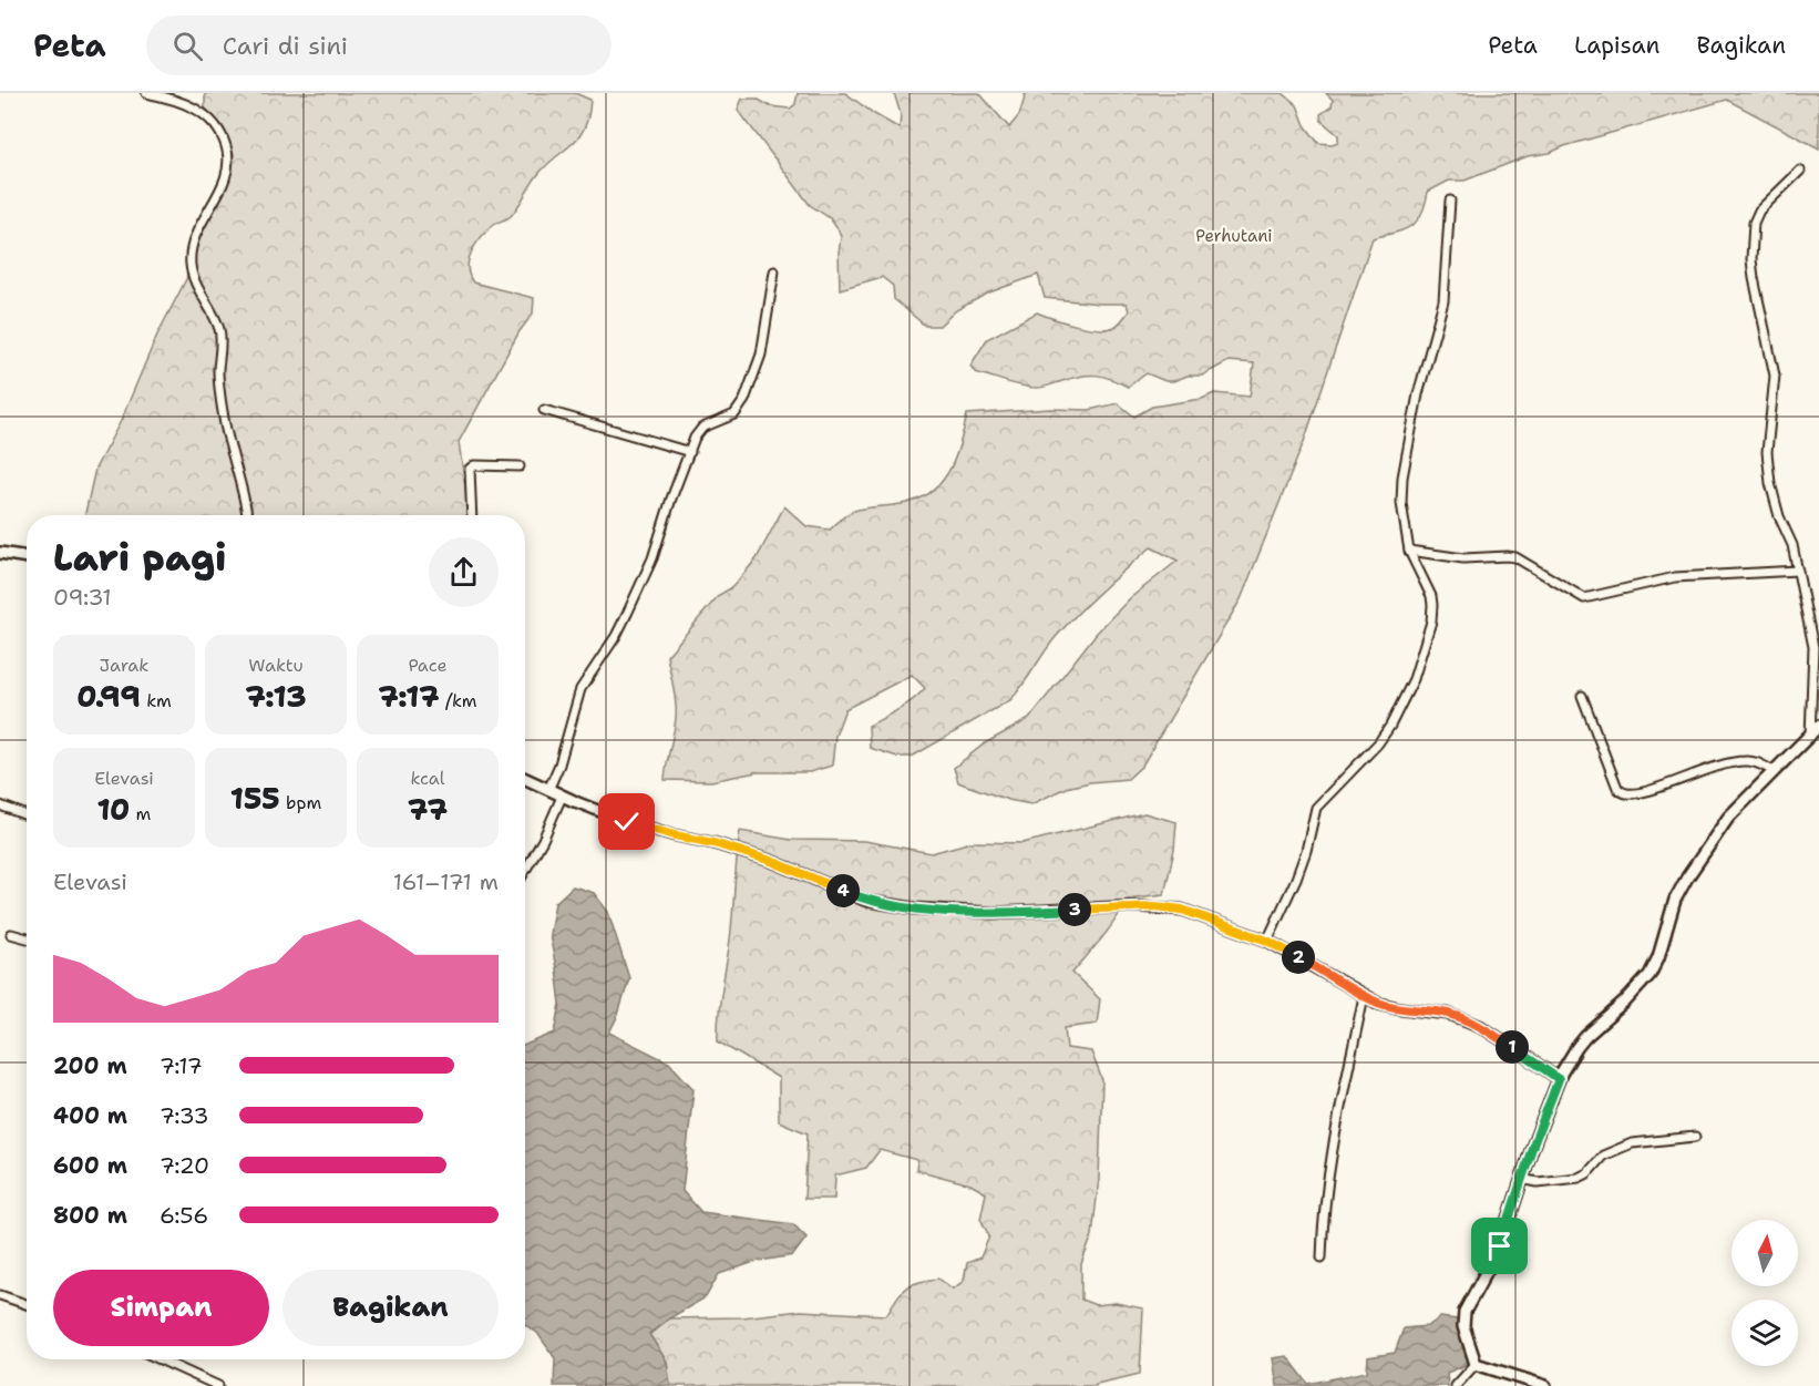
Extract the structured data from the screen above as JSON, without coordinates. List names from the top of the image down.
{
  "parks": ["Perhutani"],
  "north": "top",
  "page": {
    "header": "Peta",
    "search": "Cari di sini",
    "nav": ["Peta", "Lapisan", "Bagikan"],
    "heading": ["Lari pagi", "09:31"],
    "stats": [
      ["Jarak", "0.99 km"],
      ["Waktu", "7:13"],
      ["Pace", "7:17 /km"],
      ["Elevasi", "10 m"],
      ["155 bpm"],
      ["kcal", "77"]
    ],
    "chart": ["Elevasi", "161–171 m"],
    "pins": [
      "4",
      "3",
      "2",
      "1"
    ],
    "list": [
      {
        "name": "200 m",
        "note": "7:17"
      },
      {
        "name": "400 m",
        "note": "7:33"
      },
      {
        "name": "600 m",
        "note": "7:20"
      },
      {
        "name": "800 m",
        "note": "6:56"
      }
    ],
    "buttons": ["Simpan", "Bagikan"]
  }
}
